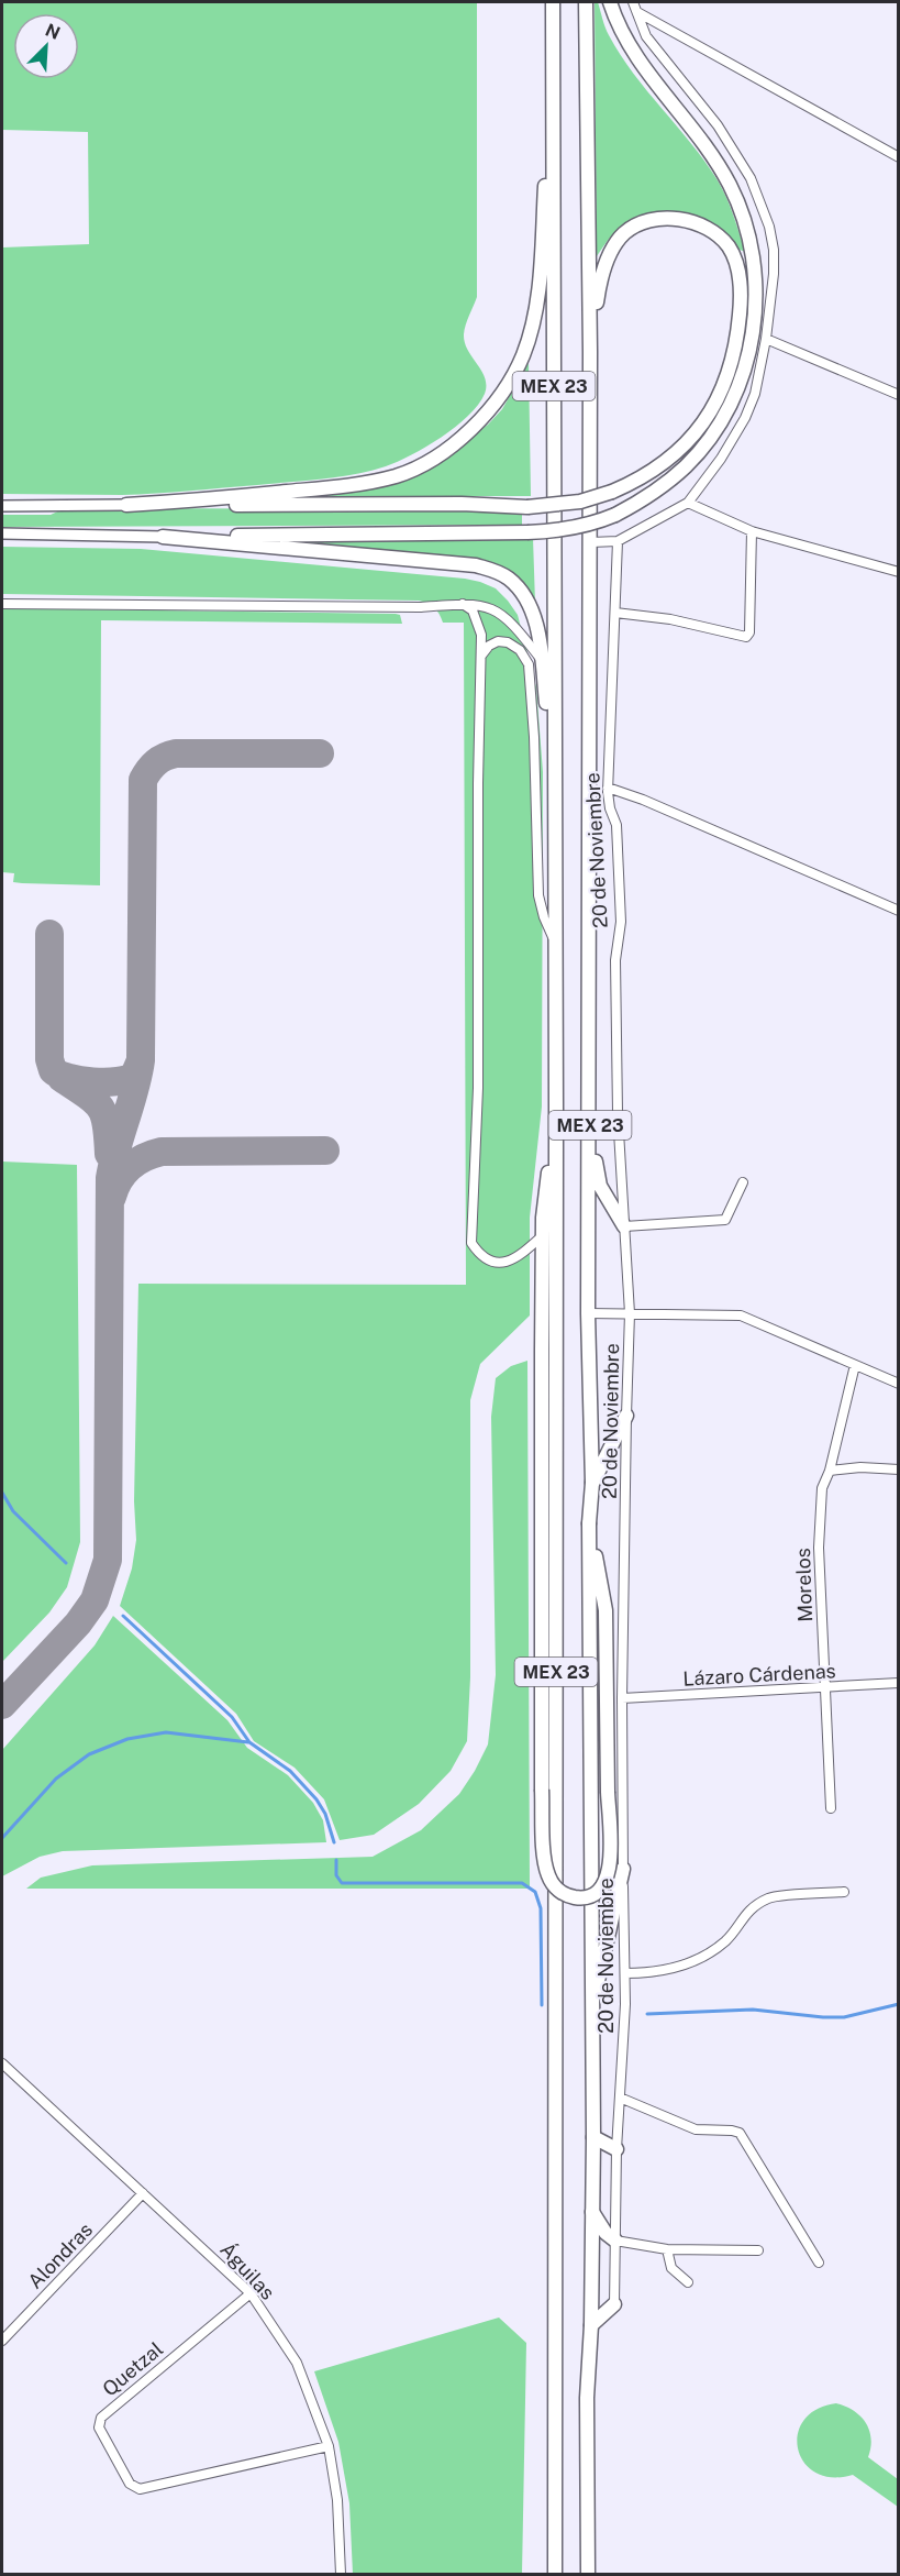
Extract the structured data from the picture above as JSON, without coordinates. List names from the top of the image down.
{
  "streets": {
    "main road": ["MEX 23"],
    "street": [
      "20 de Noviembre",
      "Morelos",
      "Lázaro Cárdenas",
      "Alondras",
      "Águilas",
      "Quetzal"
    ]
  },
  "crossings": [
    ["20 de Noviembre", "Lázaro Cárdenas"],
    ["Morelos", "Lázaro Cárdenas"],
    ["Alondras", "Águilas"],
    ["Águilas", "Quetzal"]
  ],
  "north": "top right"
}
